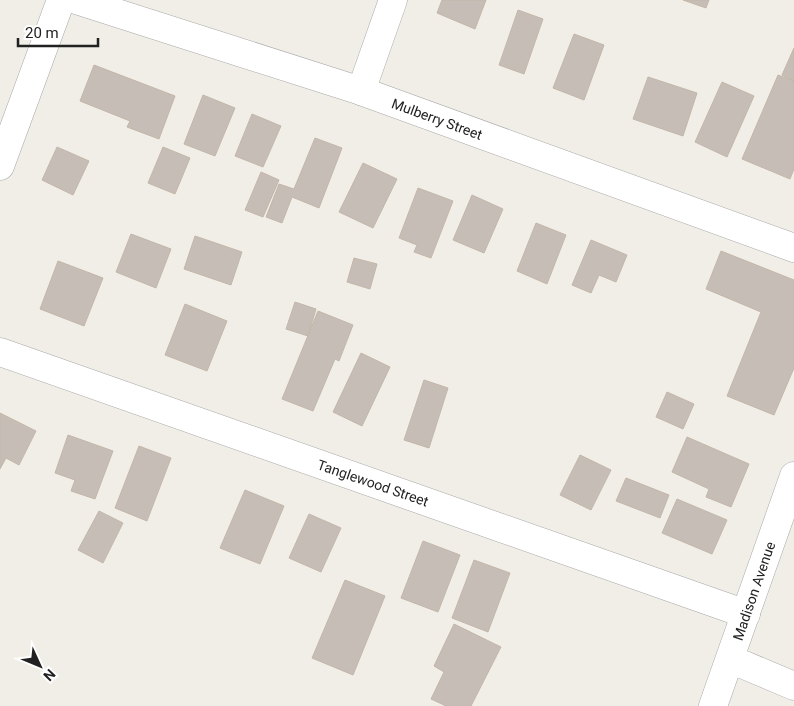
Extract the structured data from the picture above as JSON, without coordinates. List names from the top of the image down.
{
  "streets": {
    "street": ["Mulberry Street", "Tanglewood Street", "Madison Avenue"]
  },
  "crossings": [
    ["Tanglewood Street", "Madison Avenue"]
  ],
  "scale_bar": "20 m",
  "north": "bottom right"
}
